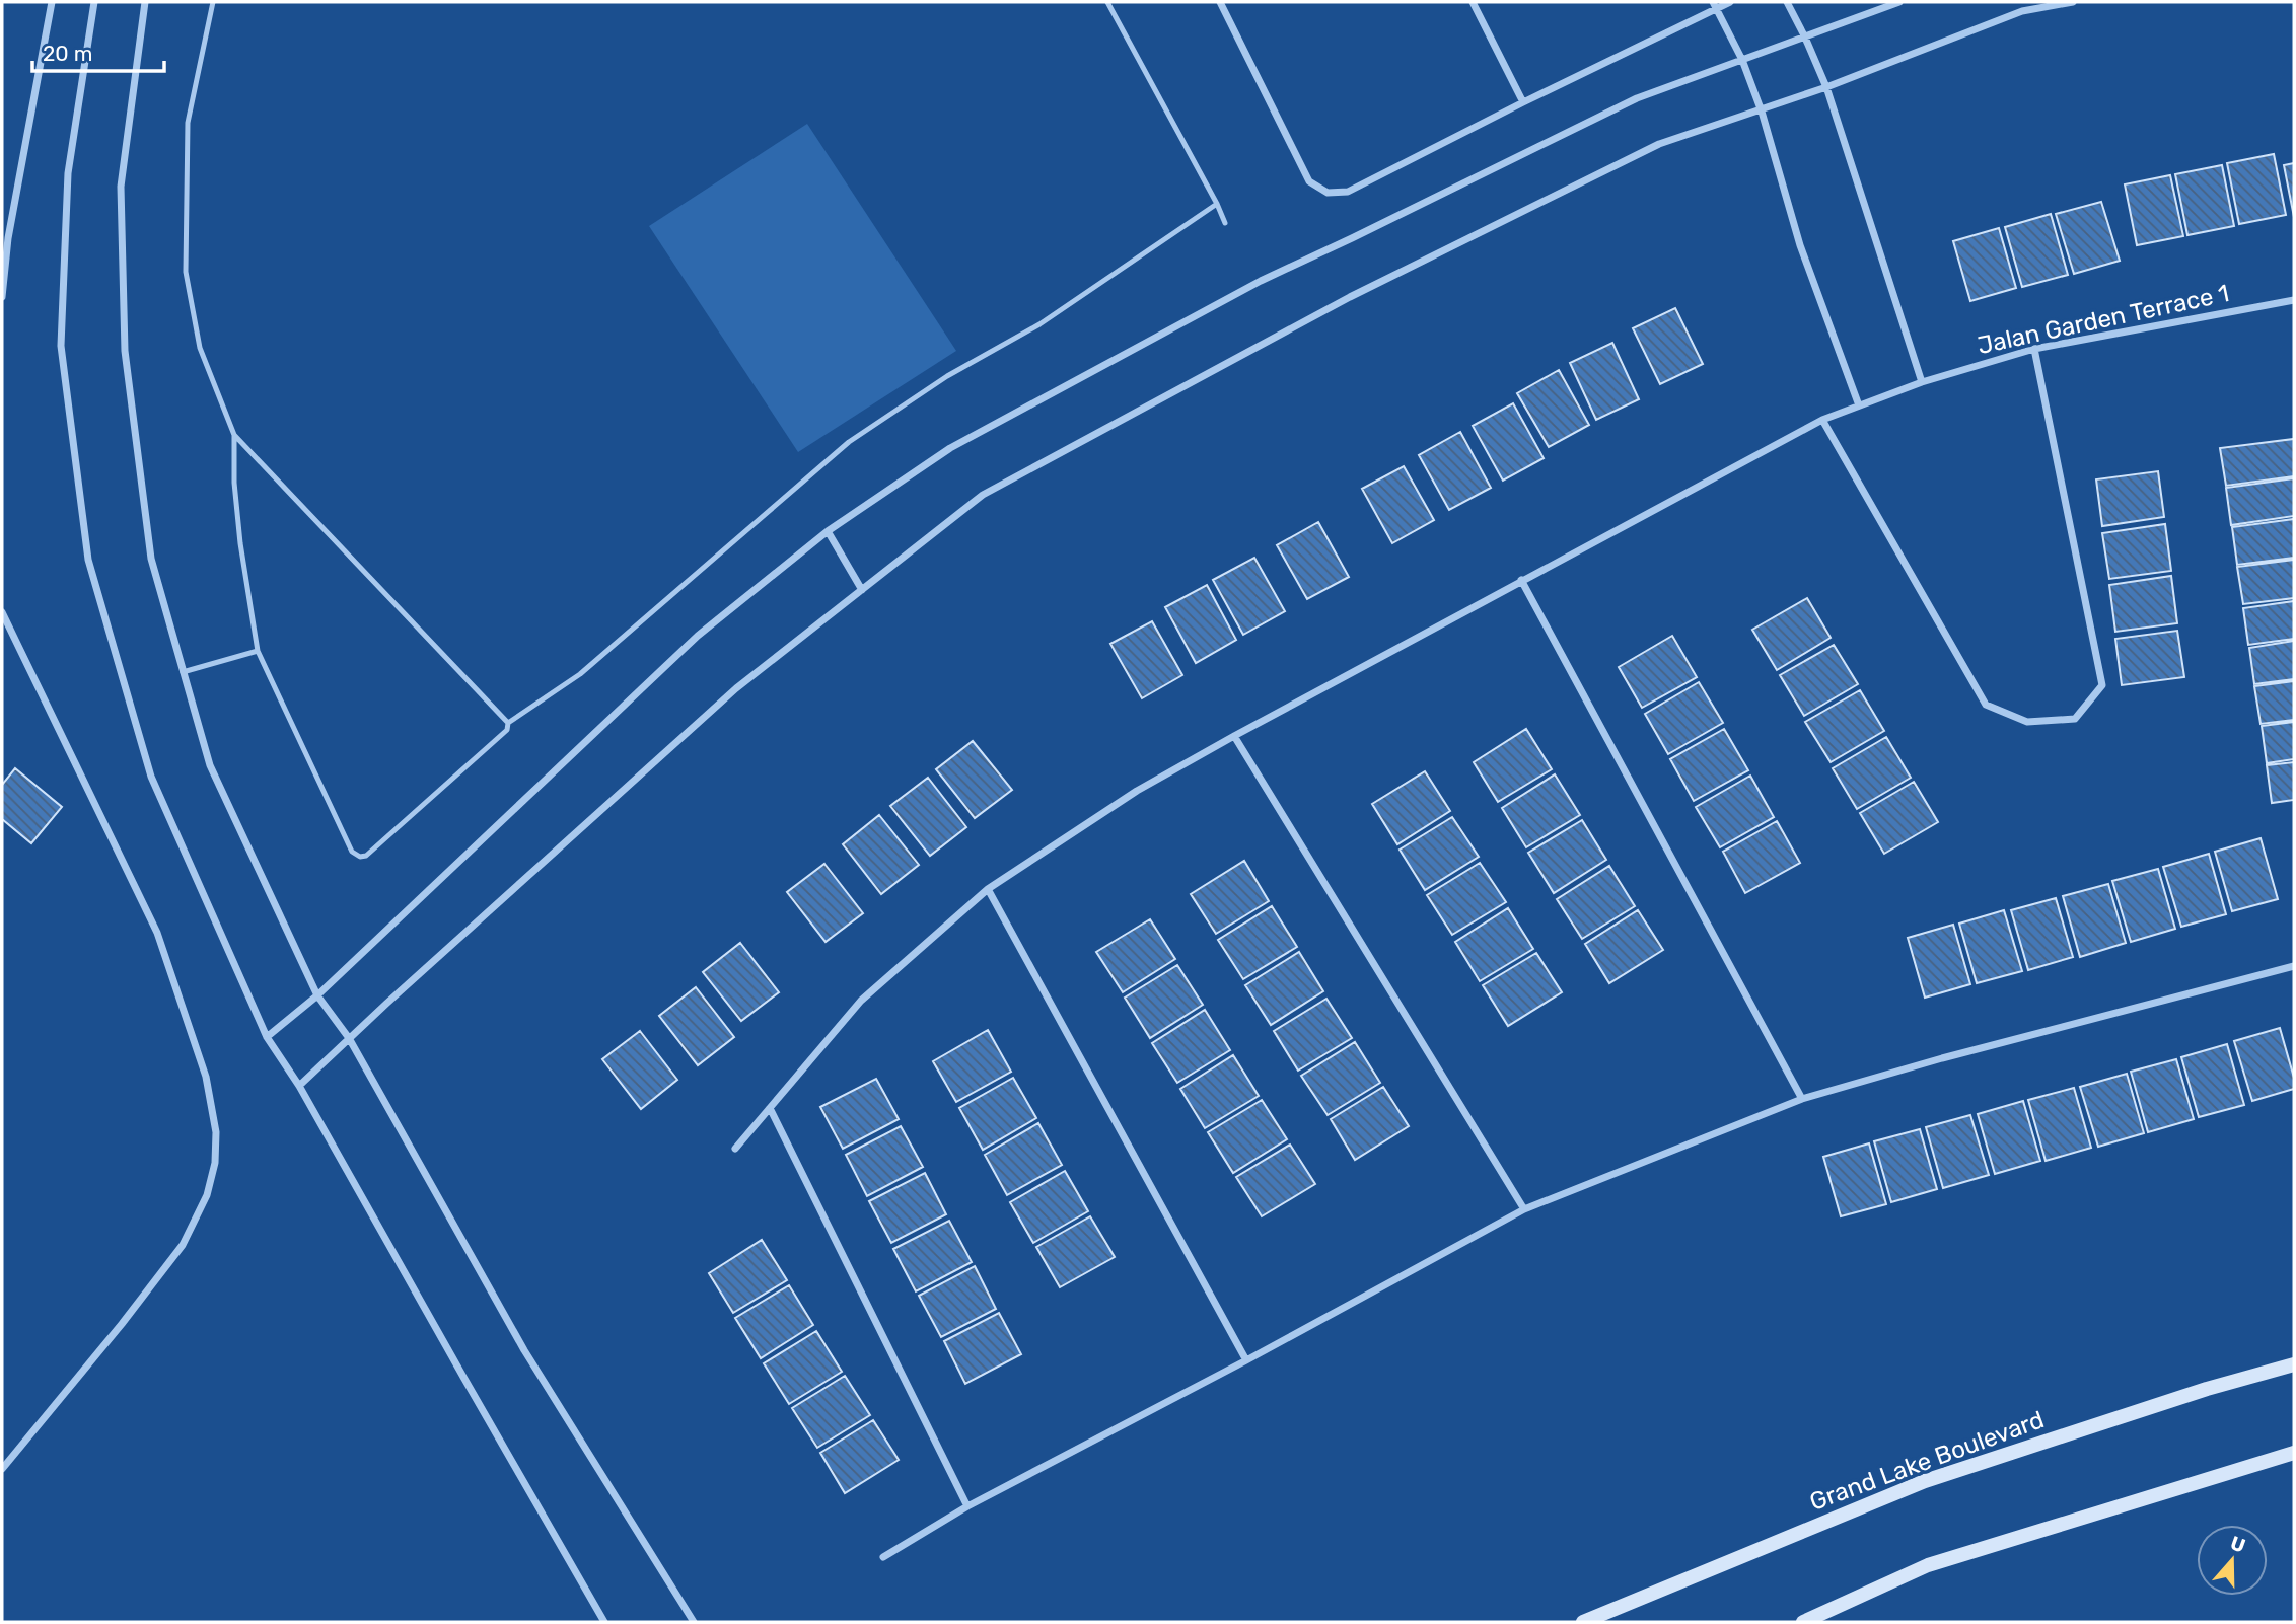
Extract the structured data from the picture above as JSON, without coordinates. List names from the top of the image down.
{
  "streets": {
    "street": ["Jalan Garden Terrace 1", "Grand Lake Boulevard"]
  },
  "scale_bar": "20 m",
  "north": "top"
}
